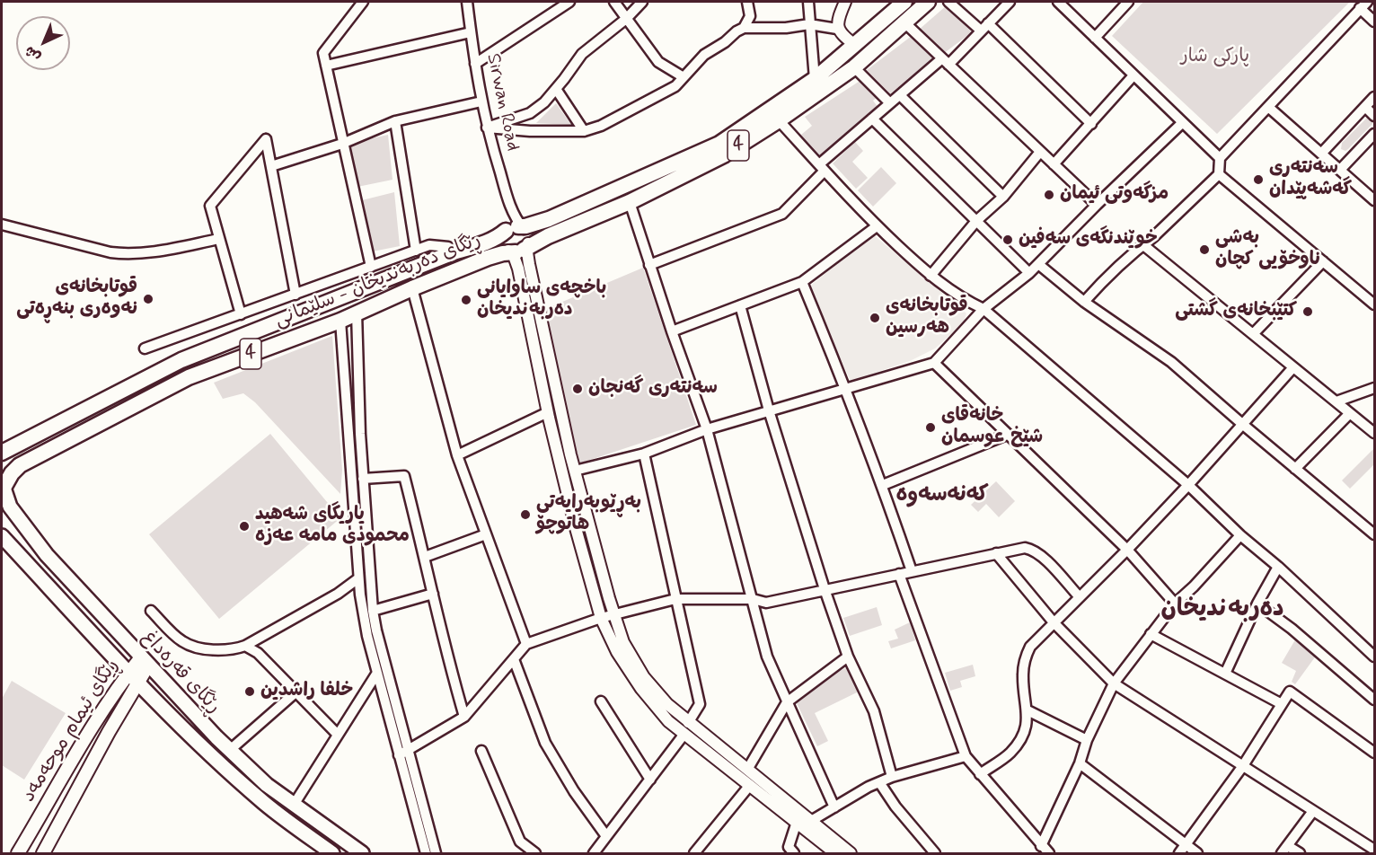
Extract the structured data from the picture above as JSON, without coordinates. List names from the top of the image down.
{
  "streets": {
    "highway": ["4", "ڕێگای دەربەندیخان - سلێمانی"],
    "main road": ["ڕێگای قەرەداغ", "ڕێگای ئیمام موحەمەد"],
    "street": ["Sirwan Road"]
  },
  "crossings": [
    ["Sirwan Road", "4"],
    ["Sirwan Road", "ڕێگای دەربەندیخان - سلێمانی"],
    ["4", "ڕێگای دەربەندیخان - سلێمانی"],
    ["ڕێگای دەربەندیخان - سلێمانی", "ڕێگای قەرەداغ"],
    ["ڕێگای قەرەداغ", "ڕێگای ئیمام موحەمەد"]
  ],
  "districts": ["کەنەسەوە", "دەربەندیخان"],
  "parks": ["پاركى شار"],
  "places": [
    "سەنتەری گەشەپێدان",
    "مزگەوتی ئیمان",
    "خوێندنگەی سەفین",
    "بەشی ناوخۆیی کچان",
    "قوتابخانەی نەوەری بنەڕەتی",
    "باخچەی ساوایانی دەربەندیخان",
    "کتێبخانەی گشتی",
    "قوتابخانەی هەرسین",
    "سەنتەری گەنجان",
    "خانەقای شێخ عوسمان",
    "بەڕێوبەرایەتی هاتوچۆ",
    "یاریگاى شه‌هید محمودى مامه‌ عه‌زه",
    "خلفا راشدين"
  ],
  "north": "bottom left"
}
